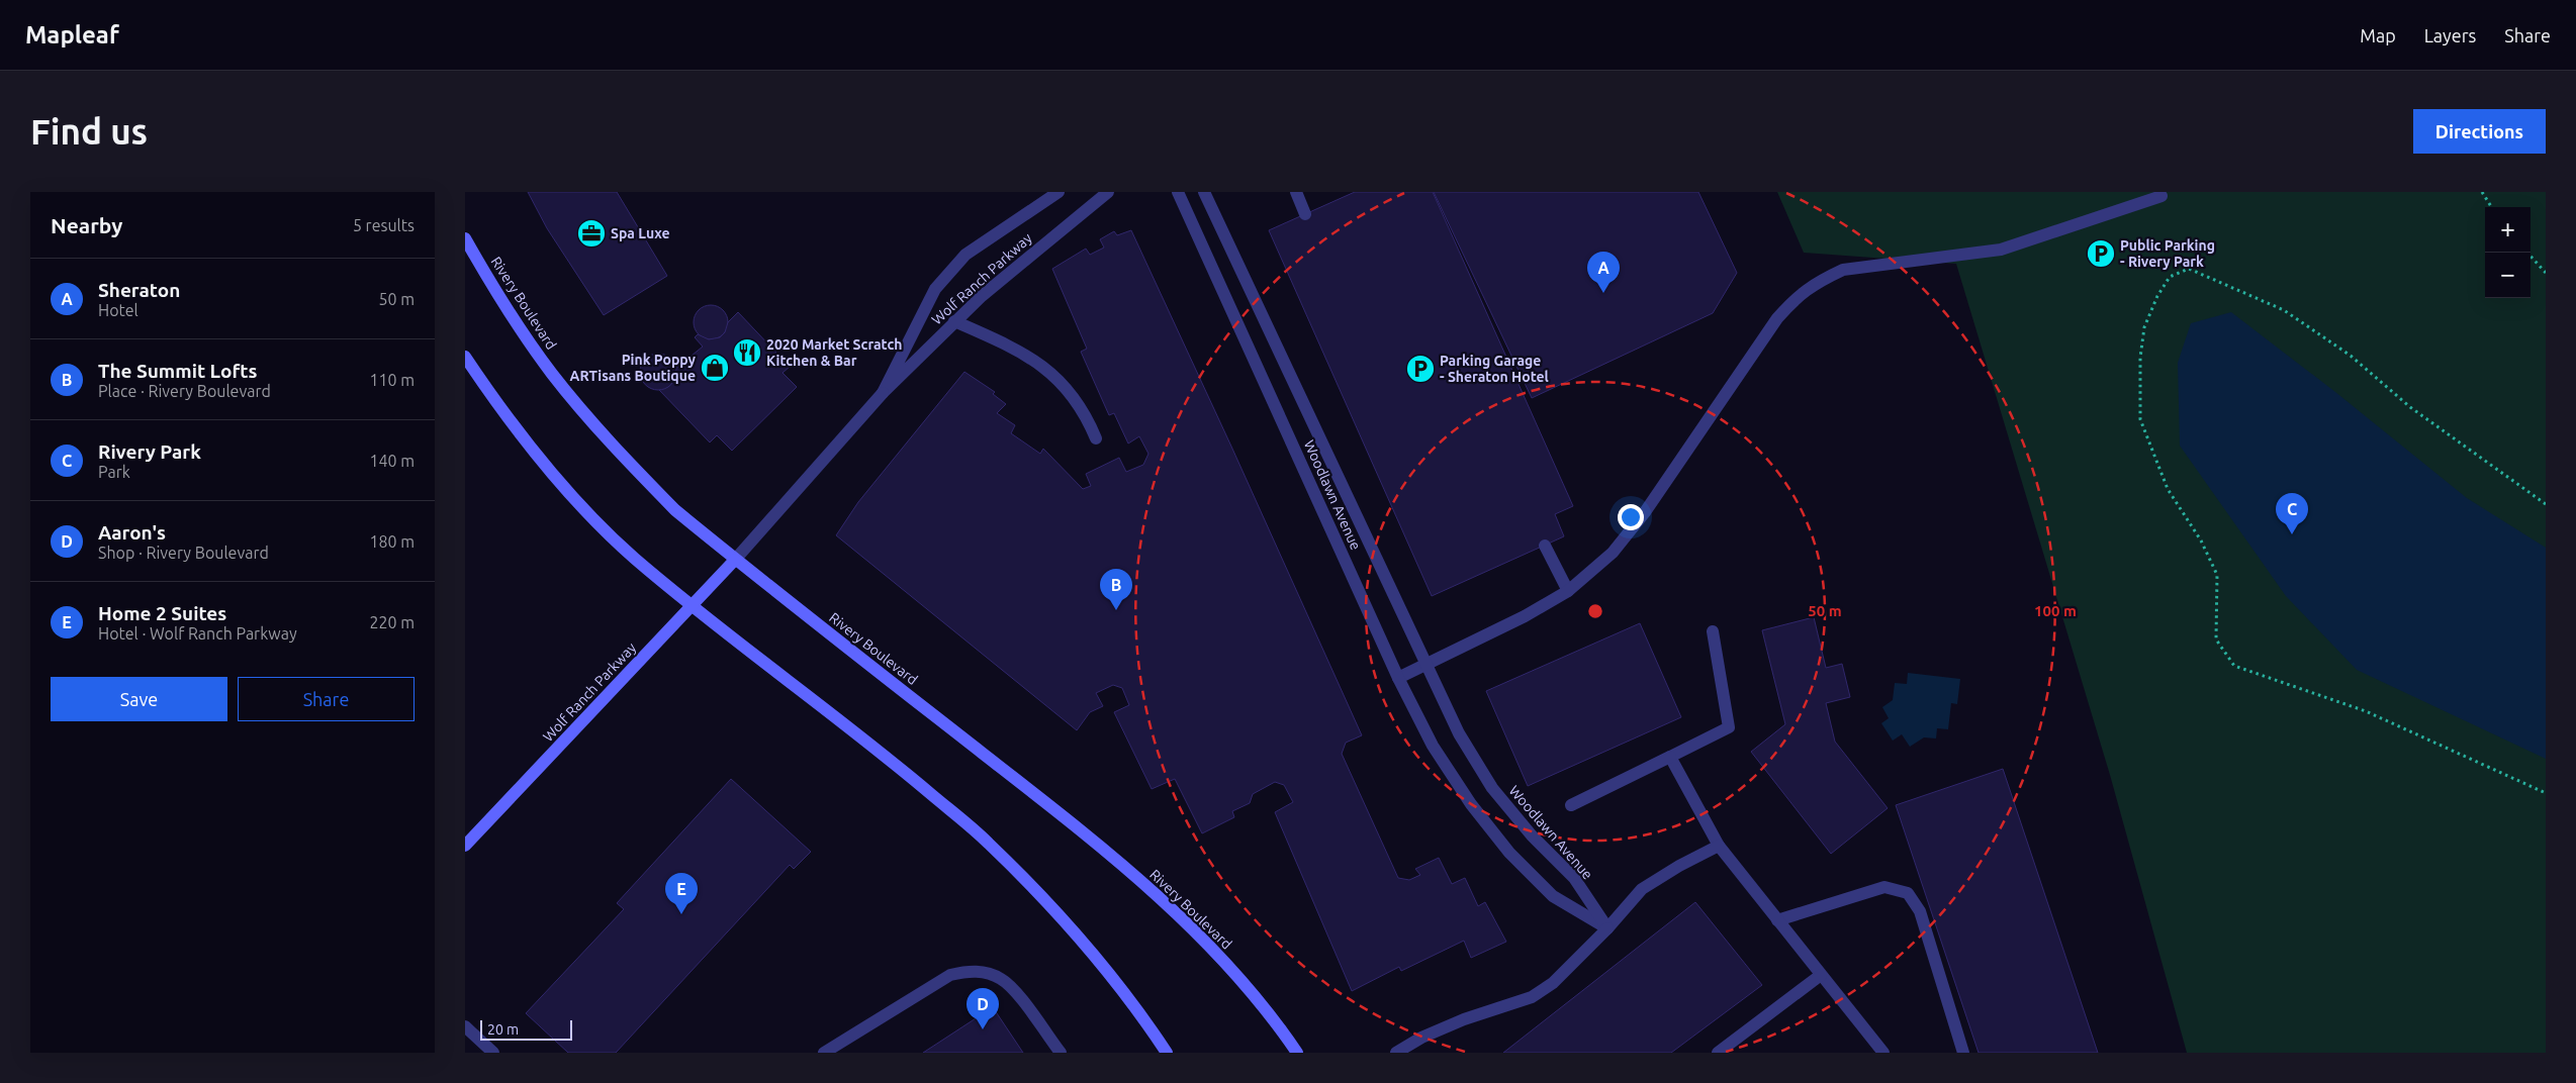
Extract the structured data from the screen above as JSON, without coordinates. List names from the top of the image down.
{
  "streets": {
    "street": ["Wolf Ranch Parkway", "Rivery Boulevard", "Woodlawn Avenue"]
  },
  "crossings": [
    ["Wolf Ranch Parkway", "Rivery Boulevard"]
  ],
  "places": {
    "office": ["Spa Luxe"],
    "parking": ["Public Parking - Rivery Park", "Parking Garage - Sheraton Hotel"],
    "restaurant": ["2020 Market Scratch Kitchen & Bar"],
    "shop": ["Pink Poppy ARTisans Boutique"]
  },
  "scale_bar": "20 m",
  "page": {
    "header": "Mapleaf",
    "nav": ["Map", "Layers", "Share"],
    "buttons": [
      "Directions",
      ["Save", "Share"]
    ],
    "title": "Find us",
    "heading": ["Nearby", "5 results"],
    "map_buttons": ["+", "−"],
    "pins": [
      "A",
      "C",
      "B",
      "E",
      "D"
    ],
    "list": [
      {
        "mark": "A",
        "name": "Sheraton",
        "note": "Hotel",
        "value": "50 m"
      },
      {
        "mark": "B",
        "name": "The Summit Lofts",
        "note": "Place · Rivery Boulevard",
        "value": "110 m"
      },
      {
        "mark": "C",
        "name": "Rivery Park",
        "note": "Park",
        "value": "140 m"
      },
      {
        "mark": "D",
        "name": "Aaron's",
        "note": "Shop · Rivery Boulevard",
        "value": "180 m"
      },
      {
        "mark": "E",
        "name": "Home 2 Suites",
        "note": "Hotel · Wolf Ranch Parkway",
        "value": "220 m"
      }
    ],
    "scale": "20 m"
  },
  "rings": ["50 m", "100 m"]
}
